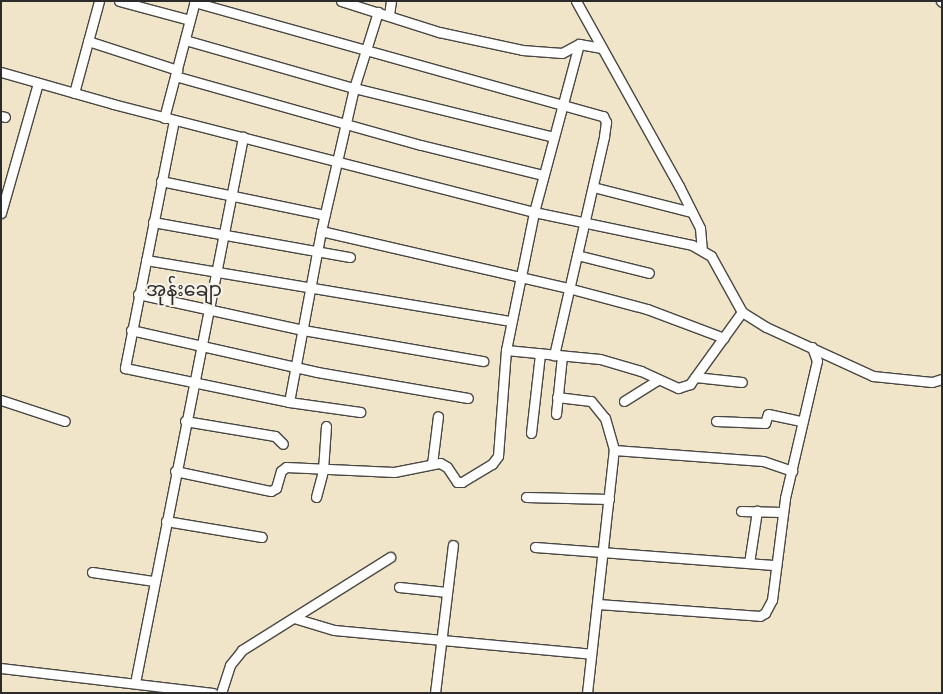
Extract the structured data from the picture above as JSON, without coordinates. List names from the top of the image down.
{
  "districts": ["အုန်းချော"]
}
